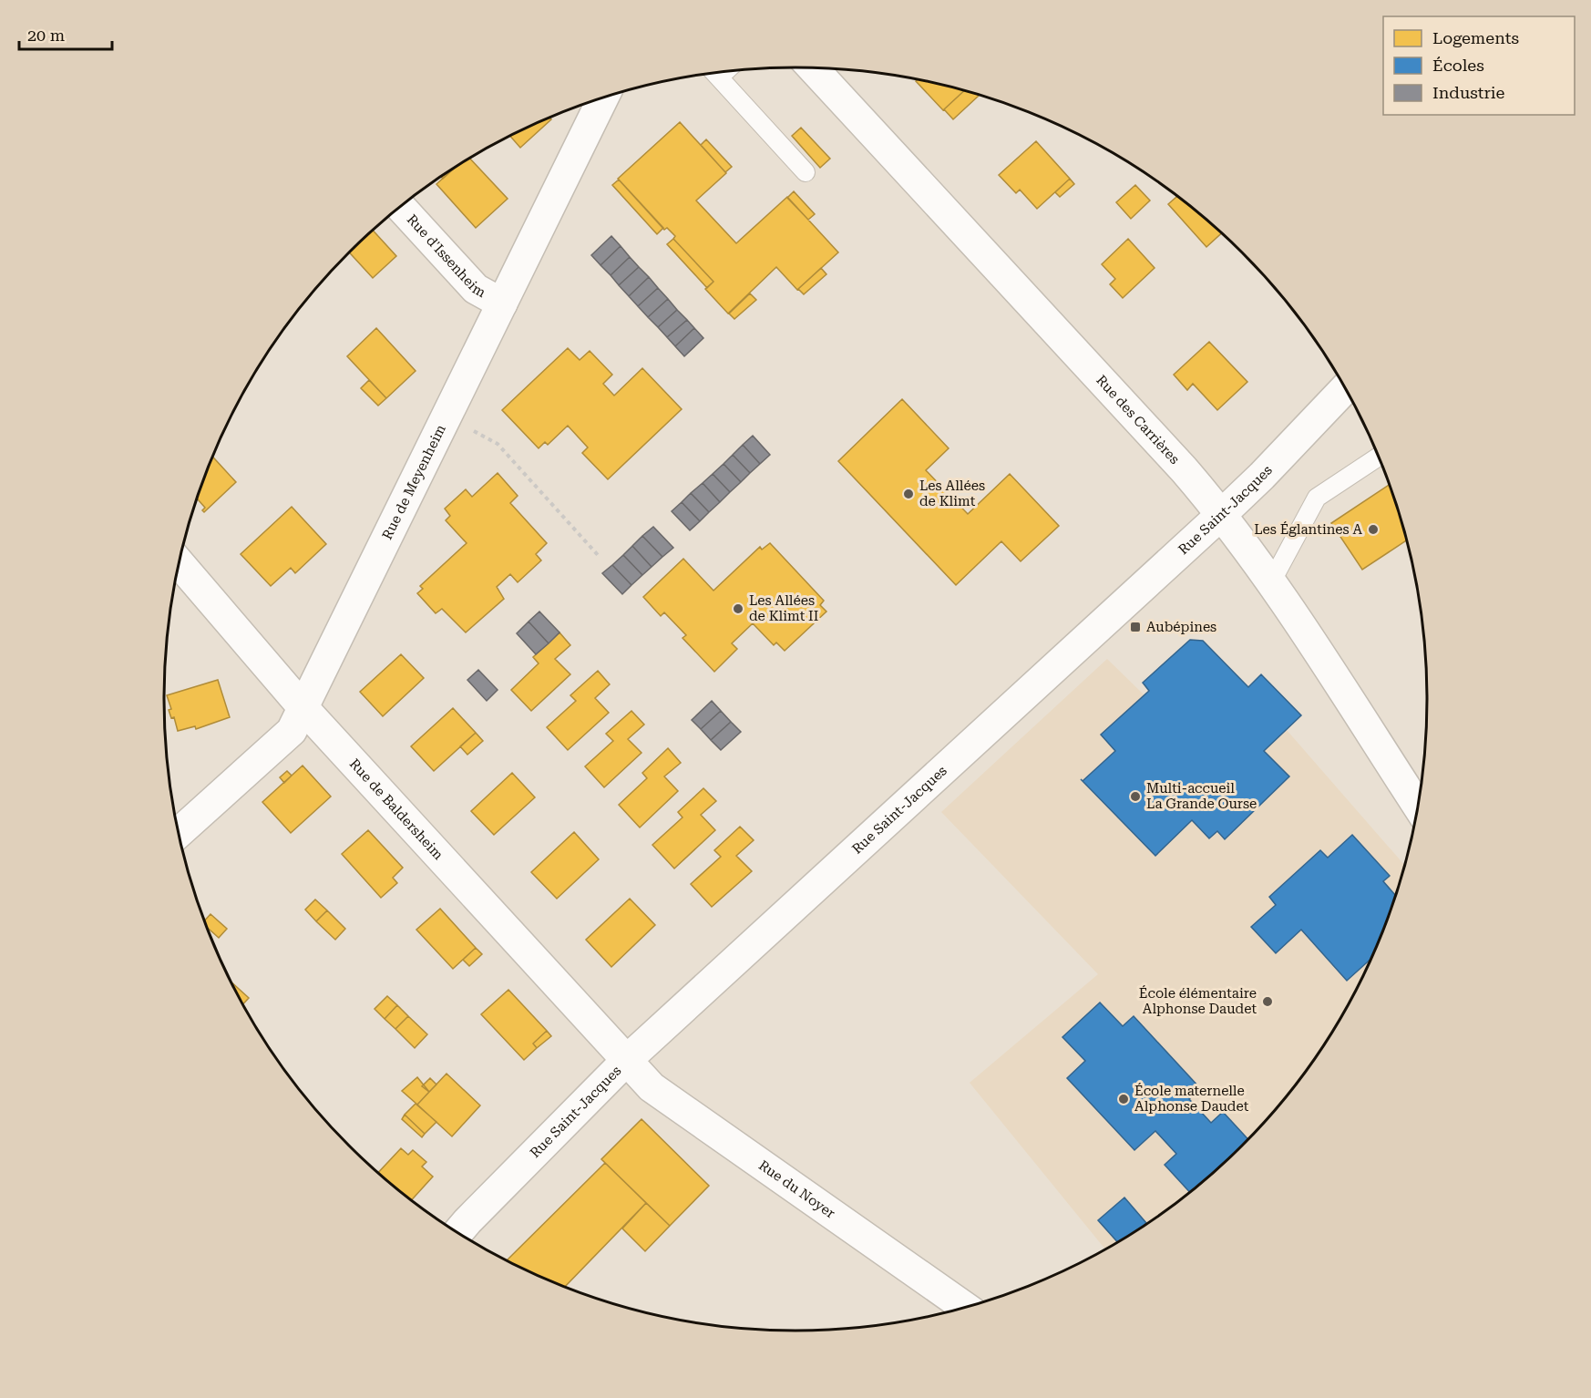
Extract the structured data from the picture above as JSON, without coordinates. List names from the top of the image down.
{
  "streets": {
    "street": [
      "Rue d'Issenheim",
      "Rue des Carrières",
      "Rue de Meyenheim",
      "Rue Saint-Jacques",
      "Rue de Baldersheim",
      "Rue du Noyer"
    ]
  },
  "crossings": [
    ["Rue d'Issenheim", "Rue de Meyenheim"],
    ["Rue des Carrières", "Rue Saint-Jacques"],
    ["Rue de Meyenheim", "Rue de Baldersheim"],
    ["Rue Saint-Jacques", "Rue de Baldersheim"],
    ["Rue Saint-Jacques", "Rue du Noyer"],
    ["Rue de Baldersheim", "Rue du Noyer"]
  ],
  "places": {
    "other": [
      "Les Allées de Klimt",
      "Les Églantines A",
      "Les Allées de Klimt II",
      "Multi-accueil La Grande Ourse",
      "École élémentaire Alphonse Daudet",
      "École maternelle Alphonse Daudet"
    ],
    "transit": ["Aubépines"]
  },
  "legend": ["Logements", "Écoles", "Industrie"],
  "scale_bar": "20 m"
}
